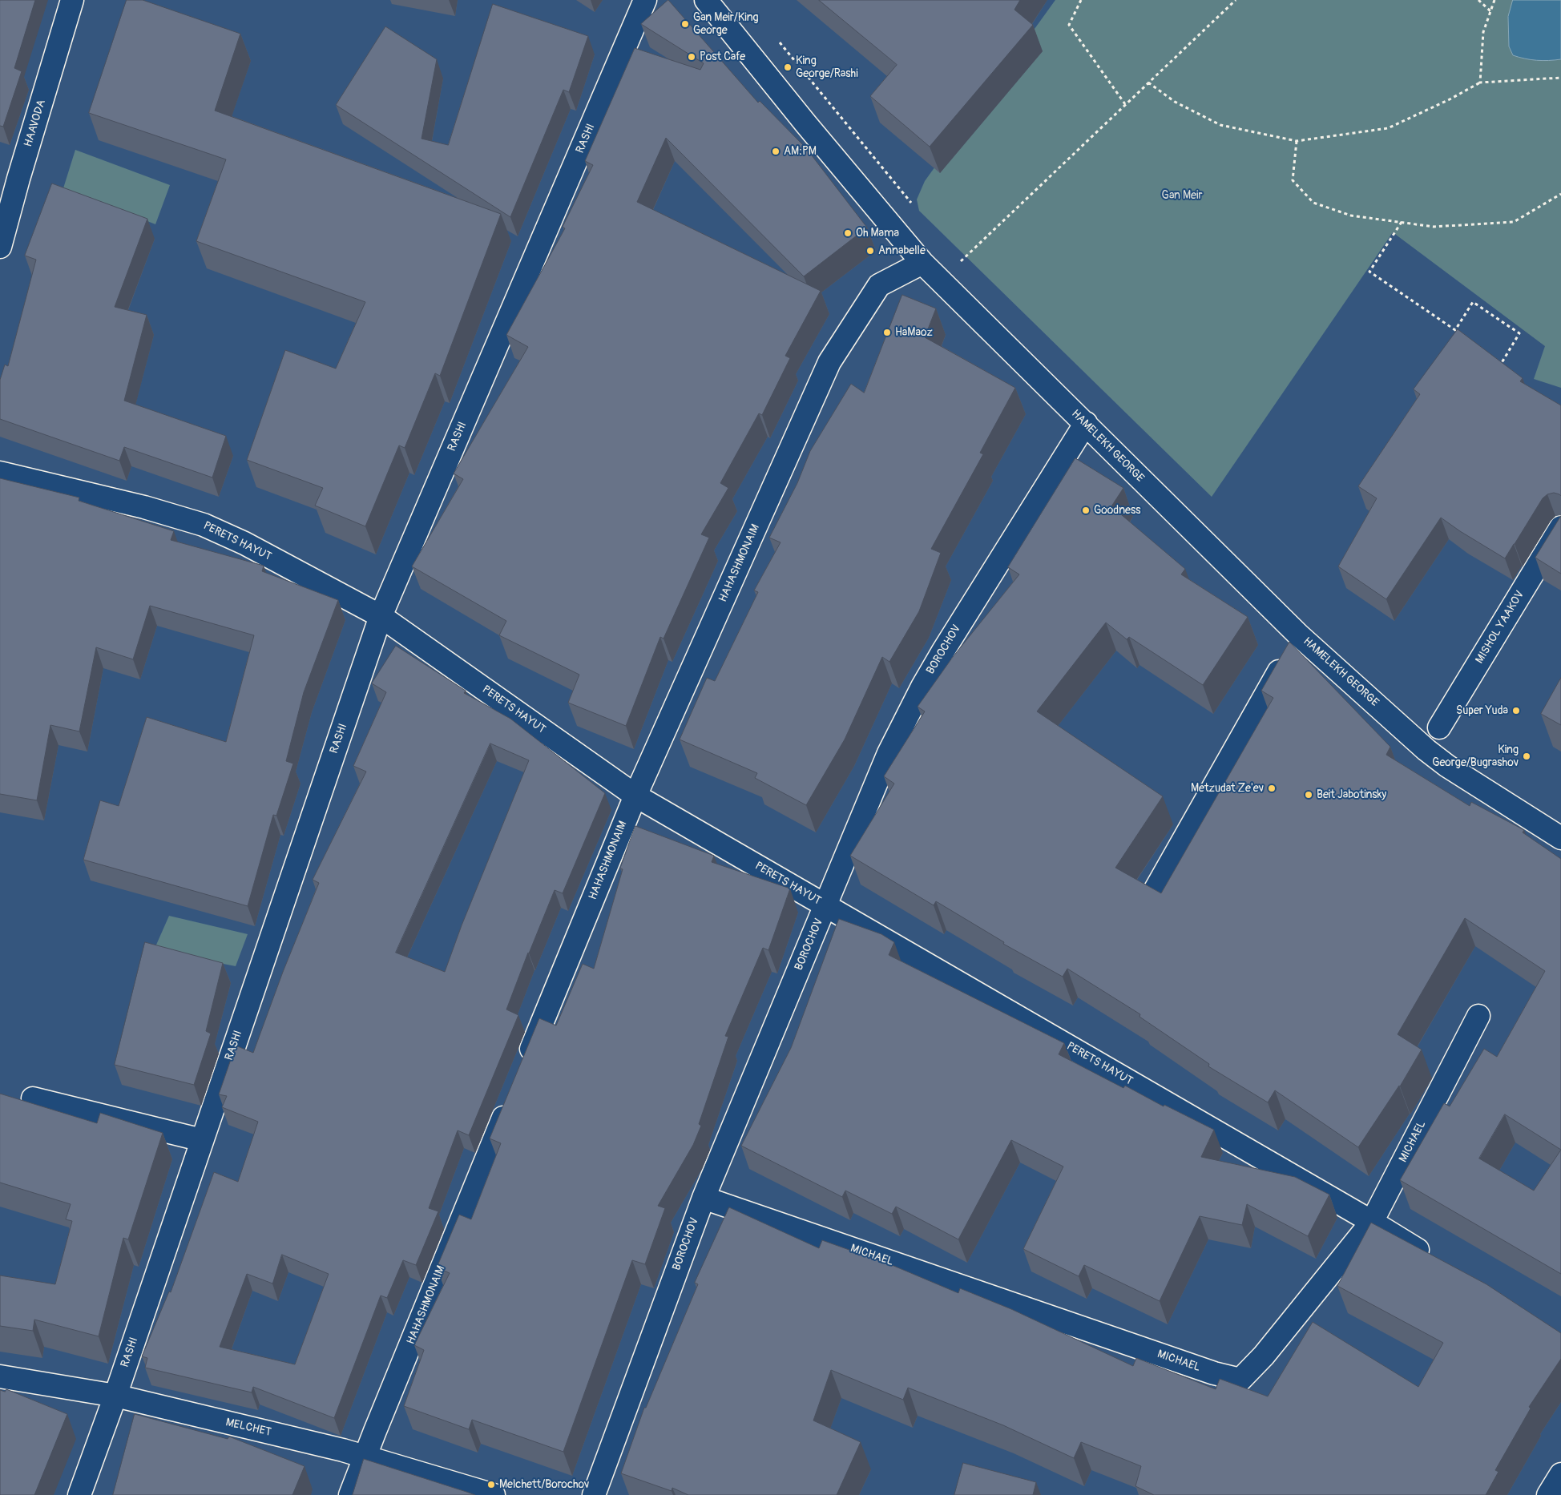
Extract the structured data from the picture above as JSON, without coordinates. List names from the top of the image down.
{
  "streets": {
    "street": [
      "HAAVODA",
      "RASHI",
      "HAMELEKH GEORGE",
      "PERETS HAYUT",
      "HAHASHMONAIM",
      "MISHOL YAAKOV",
      "BOROCHOV",
      "MICHAEL",
      "MELCHET"
    ]
  },
  "crossings": [
    ["RASHI", "PERETS HAYUT"],
    ["RASHI", "MELCHET"],
    ["HAMELEKH GEORGE", "HAHASHMONAIM"],
    ["HAMELEKH GEORGE", "BOROCHOV"],
    ["PERETS HAYUT", "HAHASHMONAIM"],
    ["PERETS HAYUT", "BOROCHOV"],
    ["PERETS HAYUT", "MICHAEL"],
    ["HAHASHMONAIM", "MELCHET"],
    ["BOROCHOV", "MICHAEL"]
  ],
  "parks": ["Gan Meir"],
  "places": [
    "Gan Meir/King George",
    "Post Cafe",
    "King George/Rashi",
    "AM:PM",
    "Oh Mama",
    "Annabelle",
    "HaMaoz",
    "Goodness",
    "Super Yuda",
    "King George/Bugrashov",
    "Metzudat Ze'ev",
    "Beit Jabotinsky",
    "Melchett/Borochov"
  ]
}
